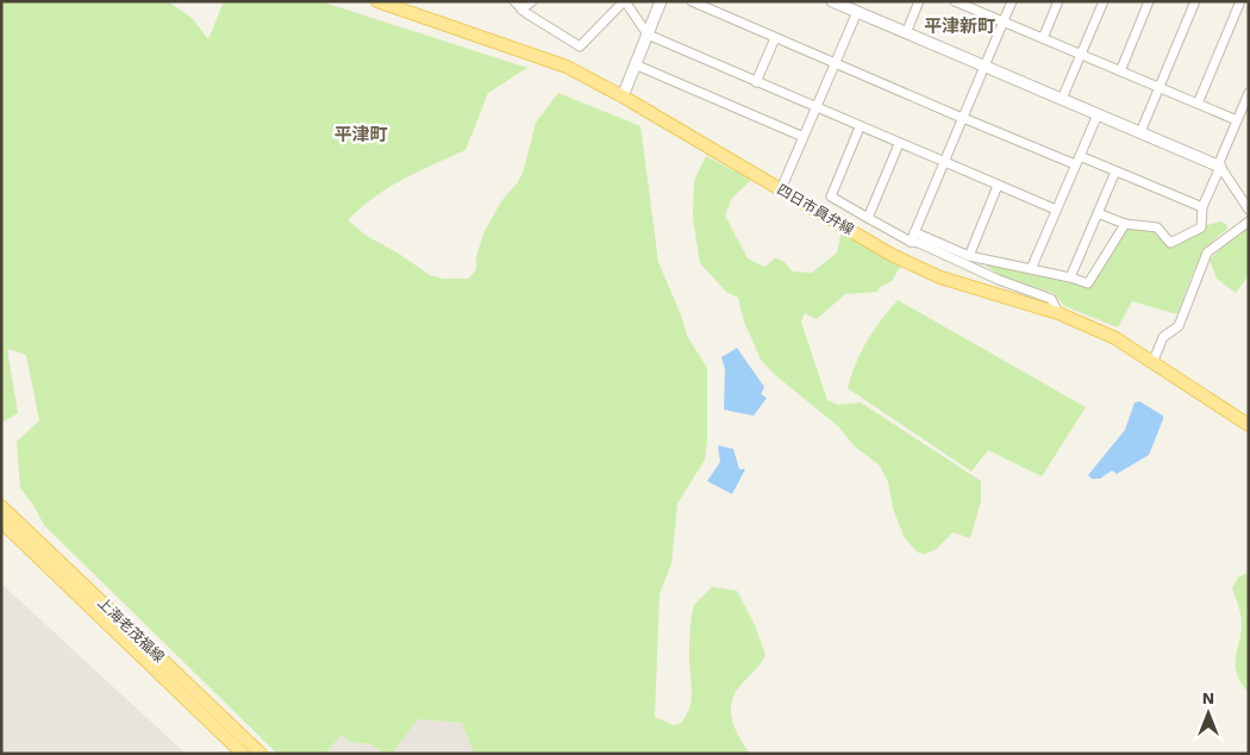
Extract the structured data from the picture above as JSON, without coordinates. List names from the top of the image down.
{
  "streets": {
    "main road": ["四日市員弁線", "上海老茂福線"]
  },
  "districts": ["平津新町", "平津町"],
  "north": "top"
}
